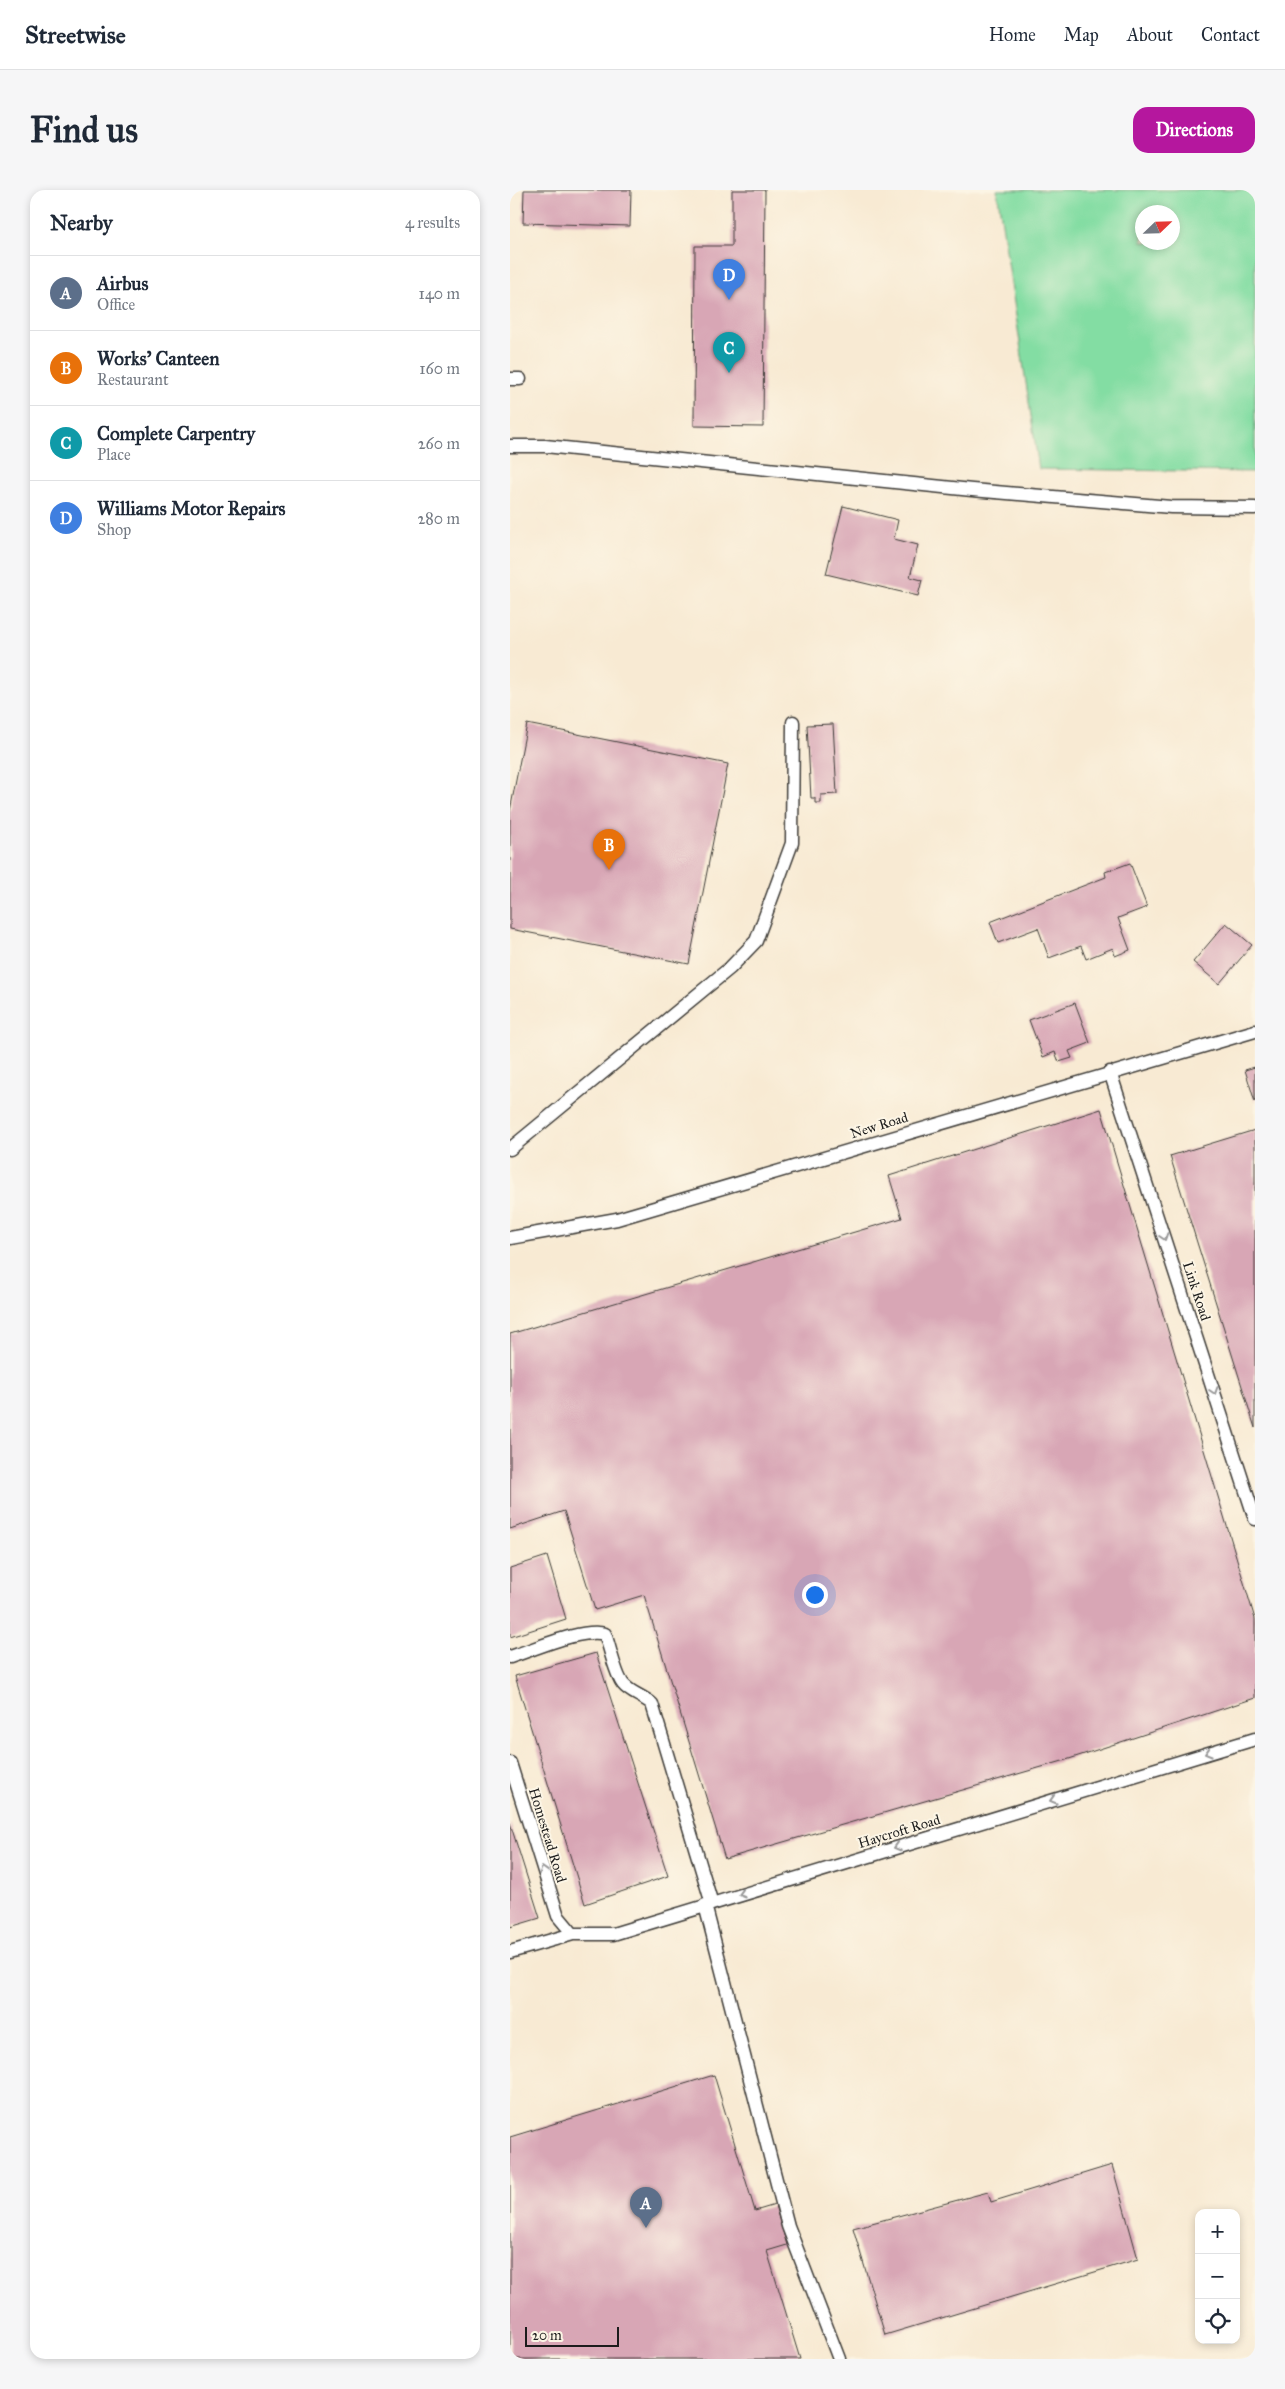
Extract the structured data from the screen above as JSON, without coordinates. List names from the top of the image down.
{
  "streets": {
    "lane": [
      "New Road",
      "Link Road",
      "Haycroft Road",
      "Homestead Road"
    ]
  },
  "crossings": [
    ["New Road", "Link Road"],
    ["Haycroft Road", "Homestead Road"]
  ],
  "one_way": ["Link Road", "Haycroft Road", "Homestead Road"],
  "scale_bar": "20 m",
  "north": "top right",
  "page": {
    "header": "Streetwise",
    "nav": [
      "Home",
      "Map",
      "About",
      "Contact"
    ],
    "buttons": "Directions",
    "title": "Find us",
    "heading": ["Nearby", "4 results"],
    "list": [
      {
        "mark": "A",
        "name": "Airbus",
        "note": "Office",
        "value": "140 m"
      },
      {
        "mark": "B",
        "name": "Works' Canteen",
        "note": "Restaurant",
        "value": "160 m"
      },
      {
        "mark": "C",
        "name": "Complete Carpentry",
        "note": "Place",
        "value": "260 m"
      },
      {
        "mark": "D",
        "name": "Williams Motor Repairs",
        "note": "Shop",
        "value": "280 m"
      }
    ],
    "pins": [
      "D",
      "C",
      "B",
      "A"
    ],
    "map_buttons": ["+", "−"],
    "scale": "20 m"
  }
}
